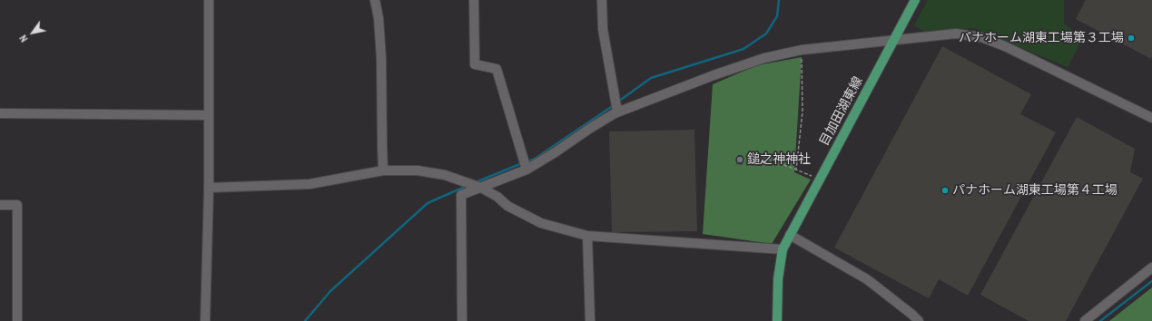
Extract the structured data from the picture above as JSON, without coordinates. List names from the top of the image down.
{
  "streets": {
    "main road": ["目加田湖東線"]
  },
  "places": ["パナホーム湖東工場第３工場", "鎚之神神社", "パナホーム湖東工場第４工場"],
  "north": "bottom left"
}
